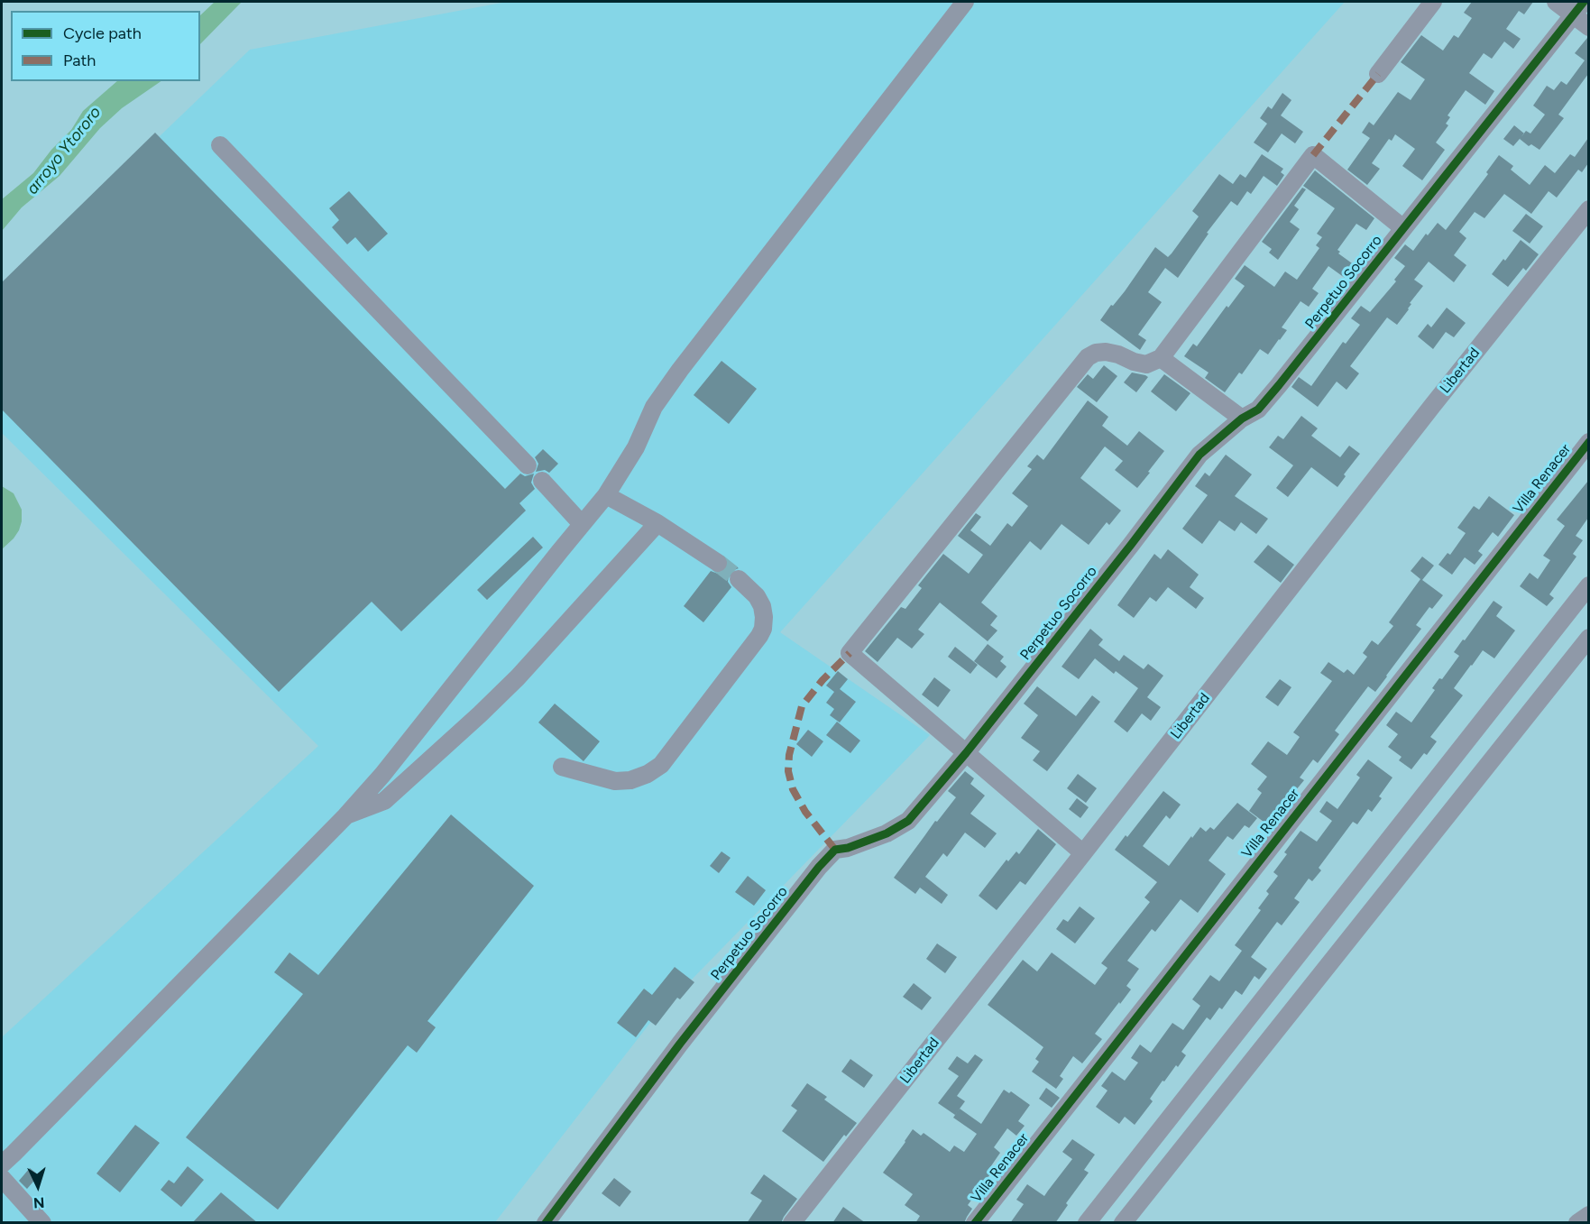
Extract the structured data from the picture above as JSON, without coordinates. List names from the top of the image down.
{
  "streets": {
    "street": ["Perpetuo Socorro", "Libertad", "Villa Renacer"]
  },
  "water": ["arroyo Ytororo"],
  "legend": ["Cycle path", "Path"],
  "north": "bottom"
}
